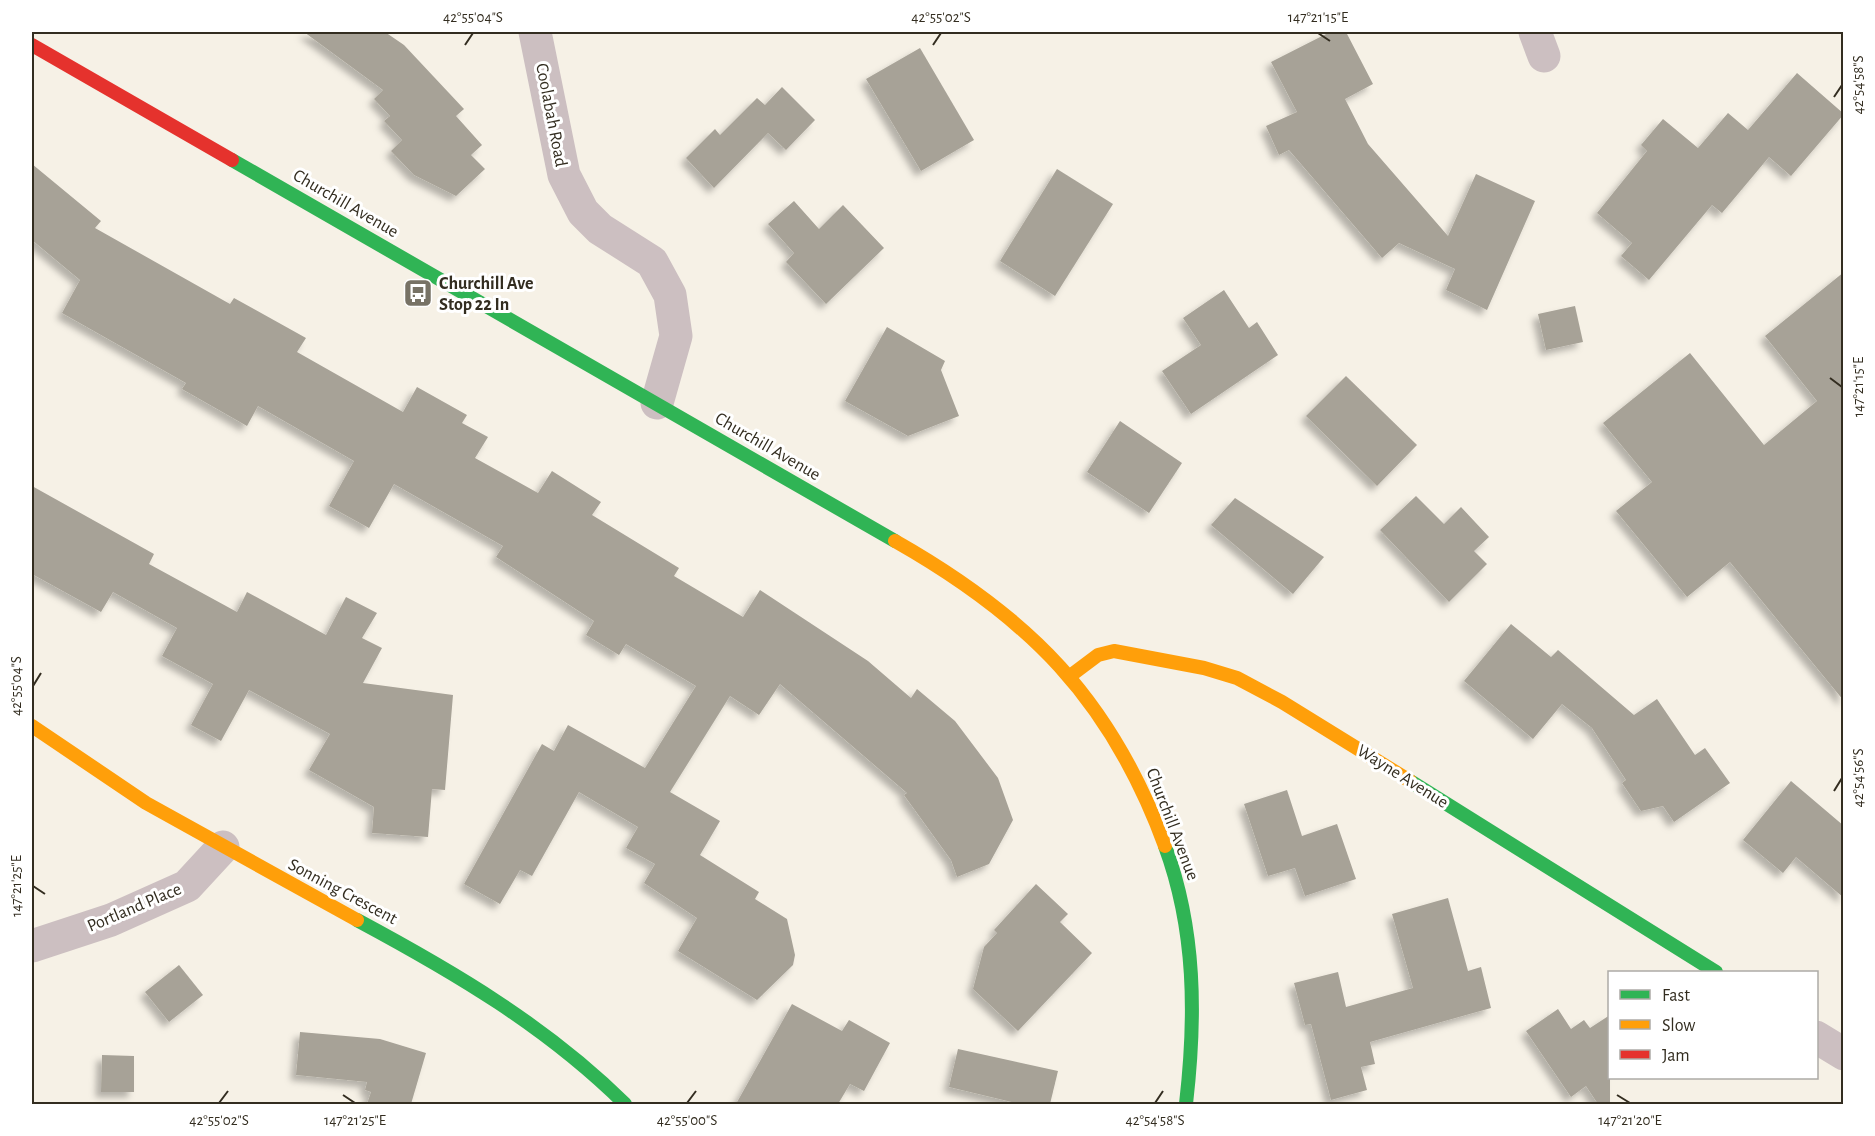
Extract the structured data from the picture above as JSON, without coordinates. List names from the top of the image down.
{
  "streets": {
    "street": [
      "Coolabah Road",
      "Churchill Avenue",
      "Wayne Avenue",
      "Sonning Crescent",
      "Portland Place"
    ]
  },
  "crossings": [
    ["Coolabah Road", "Churchill Avenue"],
    ["Churchill Avenue", "Wayne Avenue"],
    ["Sonning Crescent", "Portland Place"]
  ],
  "places": {
    "bus stop": ["Churchill Ave Stop 22 In"]
  },
  "legend": ["Fast", "Slow", "Jam"],
  "coordinates": [
    "42°55'04\"S",
    "42°55'02\"S",
    "147°21'15\"E",
    "42°54'58\"S",
    "42°54'56\"S",
    "147°21'25\"E",
    "42°55'00\"S",
    "147°21'20\"E"
  ]
}
